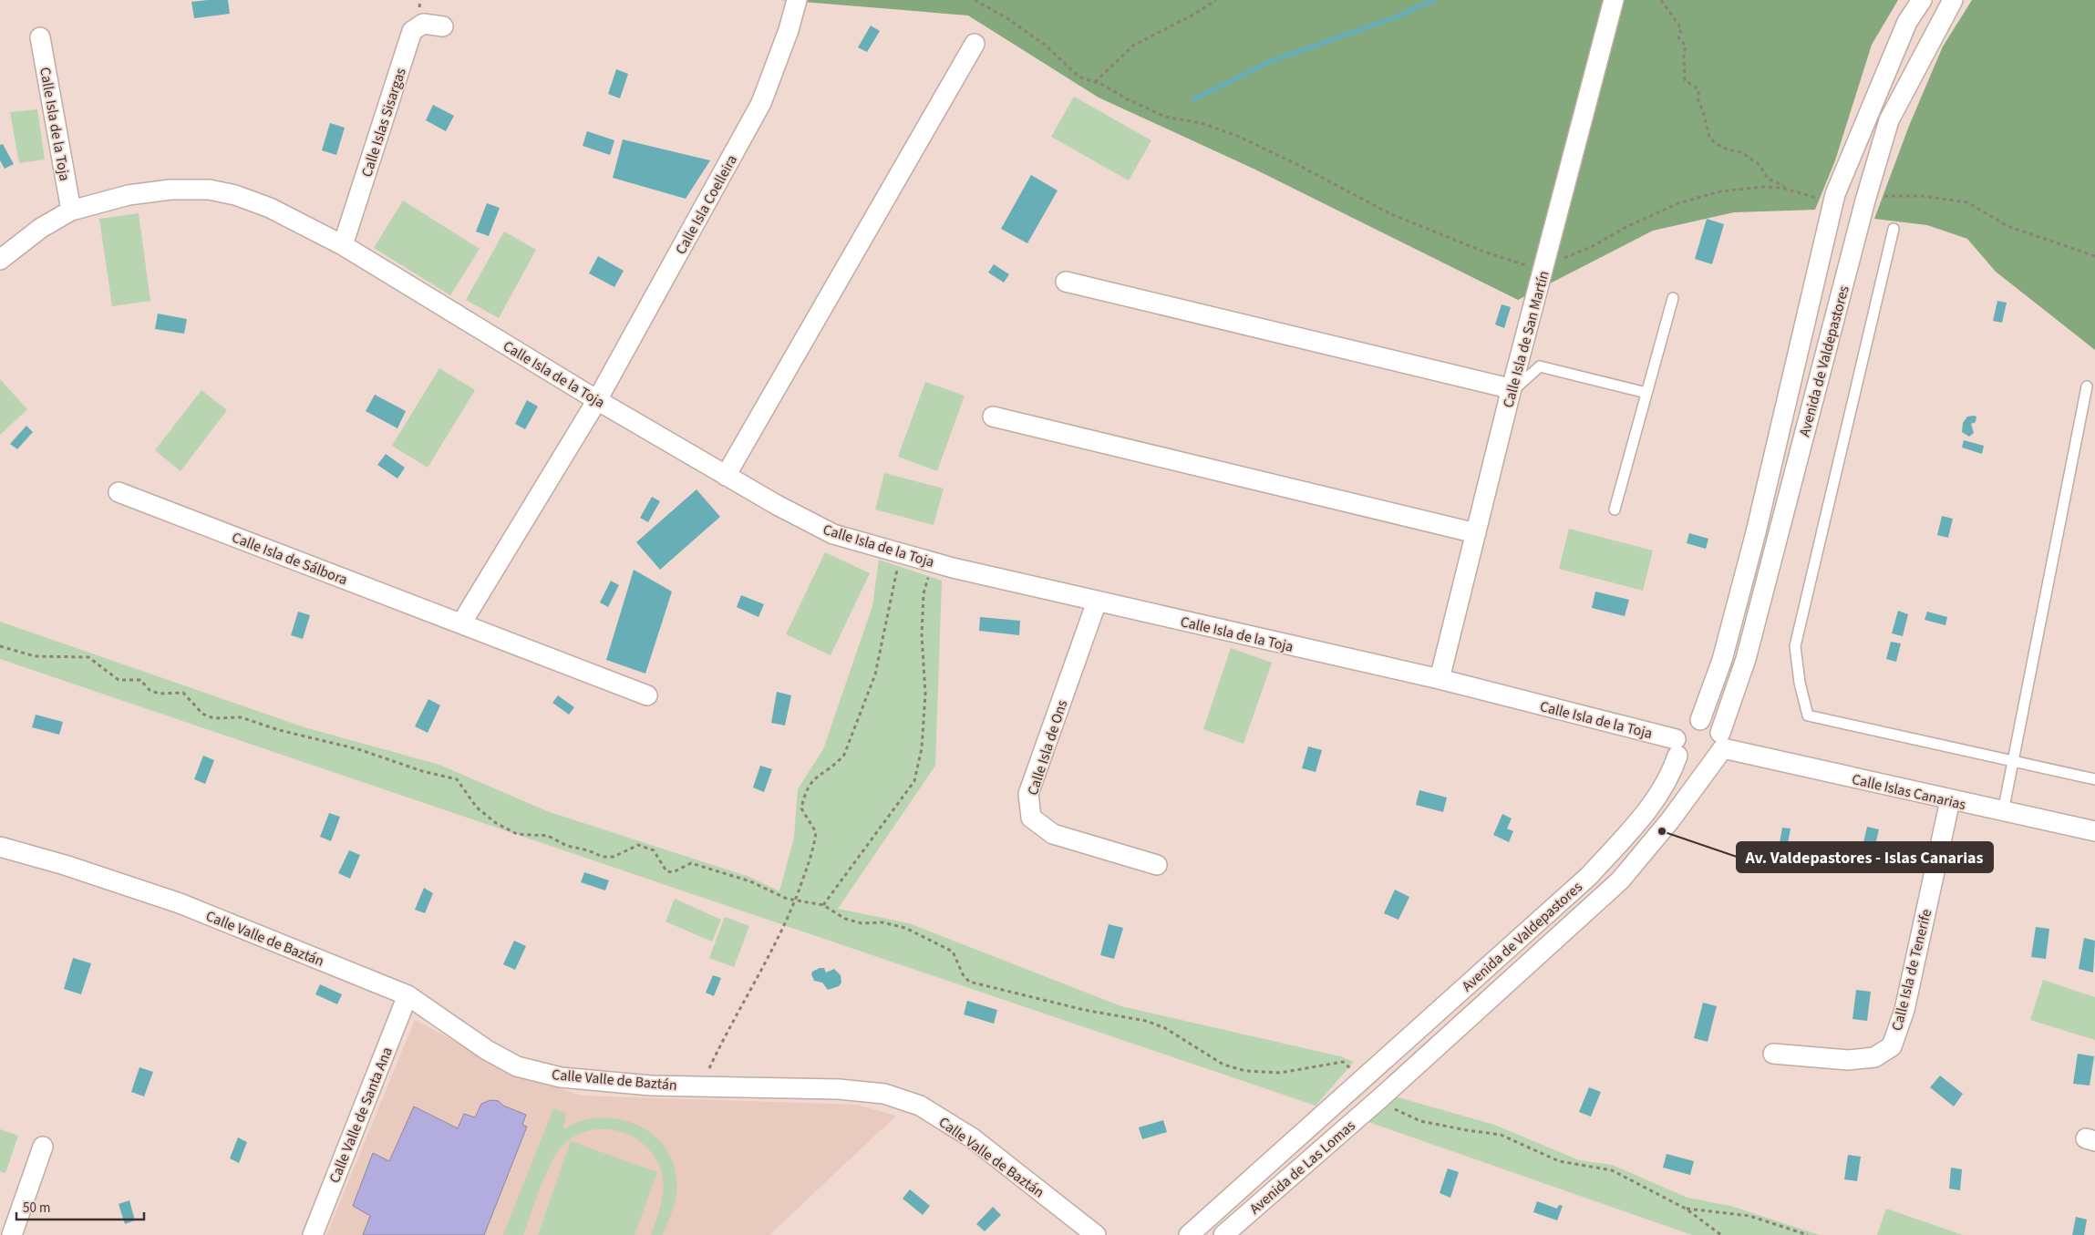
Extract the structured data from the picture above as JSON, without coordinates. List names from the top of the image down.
{
  "streets": {
    "street": [
      "Calle Islas Sisargas",
      "Calle Isla de la Toja",
      "Calle Isla Coelleira",
      "Calle Isla de San Martín",
      "Avenida de Valdepastores",
      "Calle Isla de Sálbora",
      "Calle Isla de Ons",
      "Calle Islas Canarias",
      "Calle Valle de Baztán",
      "Calle Isla de Tenerife",
      "Calle Valle de Santa Ana",
      "Avenida de Las Lomas"
    ]
  },
  "crossings": [
    ["Calle Islas Sisargas", "Calle Isla de la Toja"],
    ["Calle Isla de la Toja", "Calle Isla Coelleira"],
    ["Calle Isla de la Toja", "Calle Isla de San Martín"],
    ["Calle Isla de la Toja", "Avenida de Valdepastores"],
    ["Calle Isla de la Toja", "Calle Isla de Ons"],
    ["Avenida de Valdepastores", "Calle Islas Canarias"],
    ["Avenida de Valdepastores", "Avenida de Las Lomas"],
    ["Calle Islas Canarias", "Calle Isla de Tenerife"],
    ["Calle Valle de Baztán", "Calle Valle de Santa Ana"]
  ],
  "places": ["Av. Valdepastores - Islas Canarias"],
  "scale_bar": "50 m"
}
